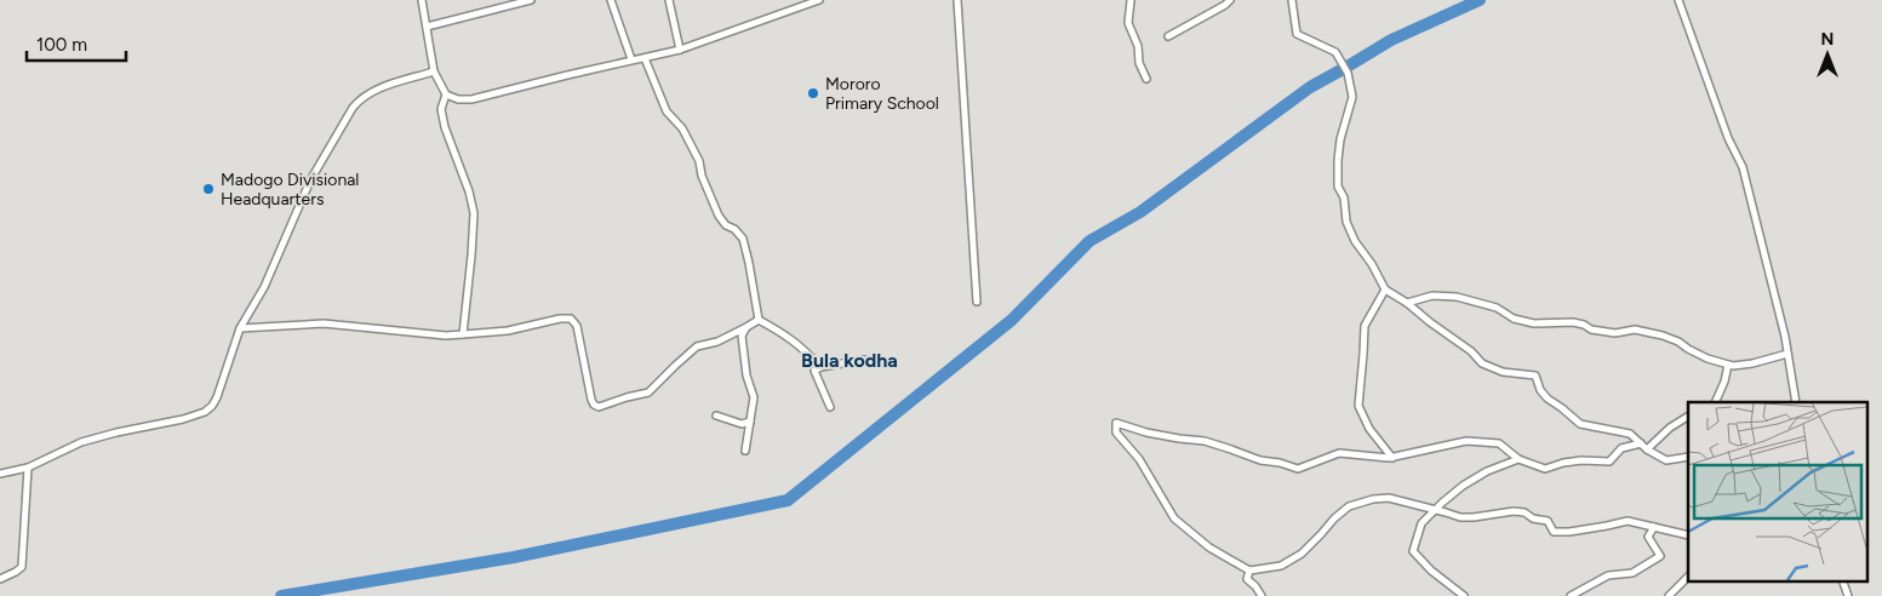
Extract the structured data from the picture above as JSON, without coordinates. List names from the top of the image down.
{
  "districts": ["Bula kodha"],
  "places": ["Mororo Primary School", "Madogo Divisional Headquarters"],
  "scale_bar": "100 m",
  "north": "top"
}
